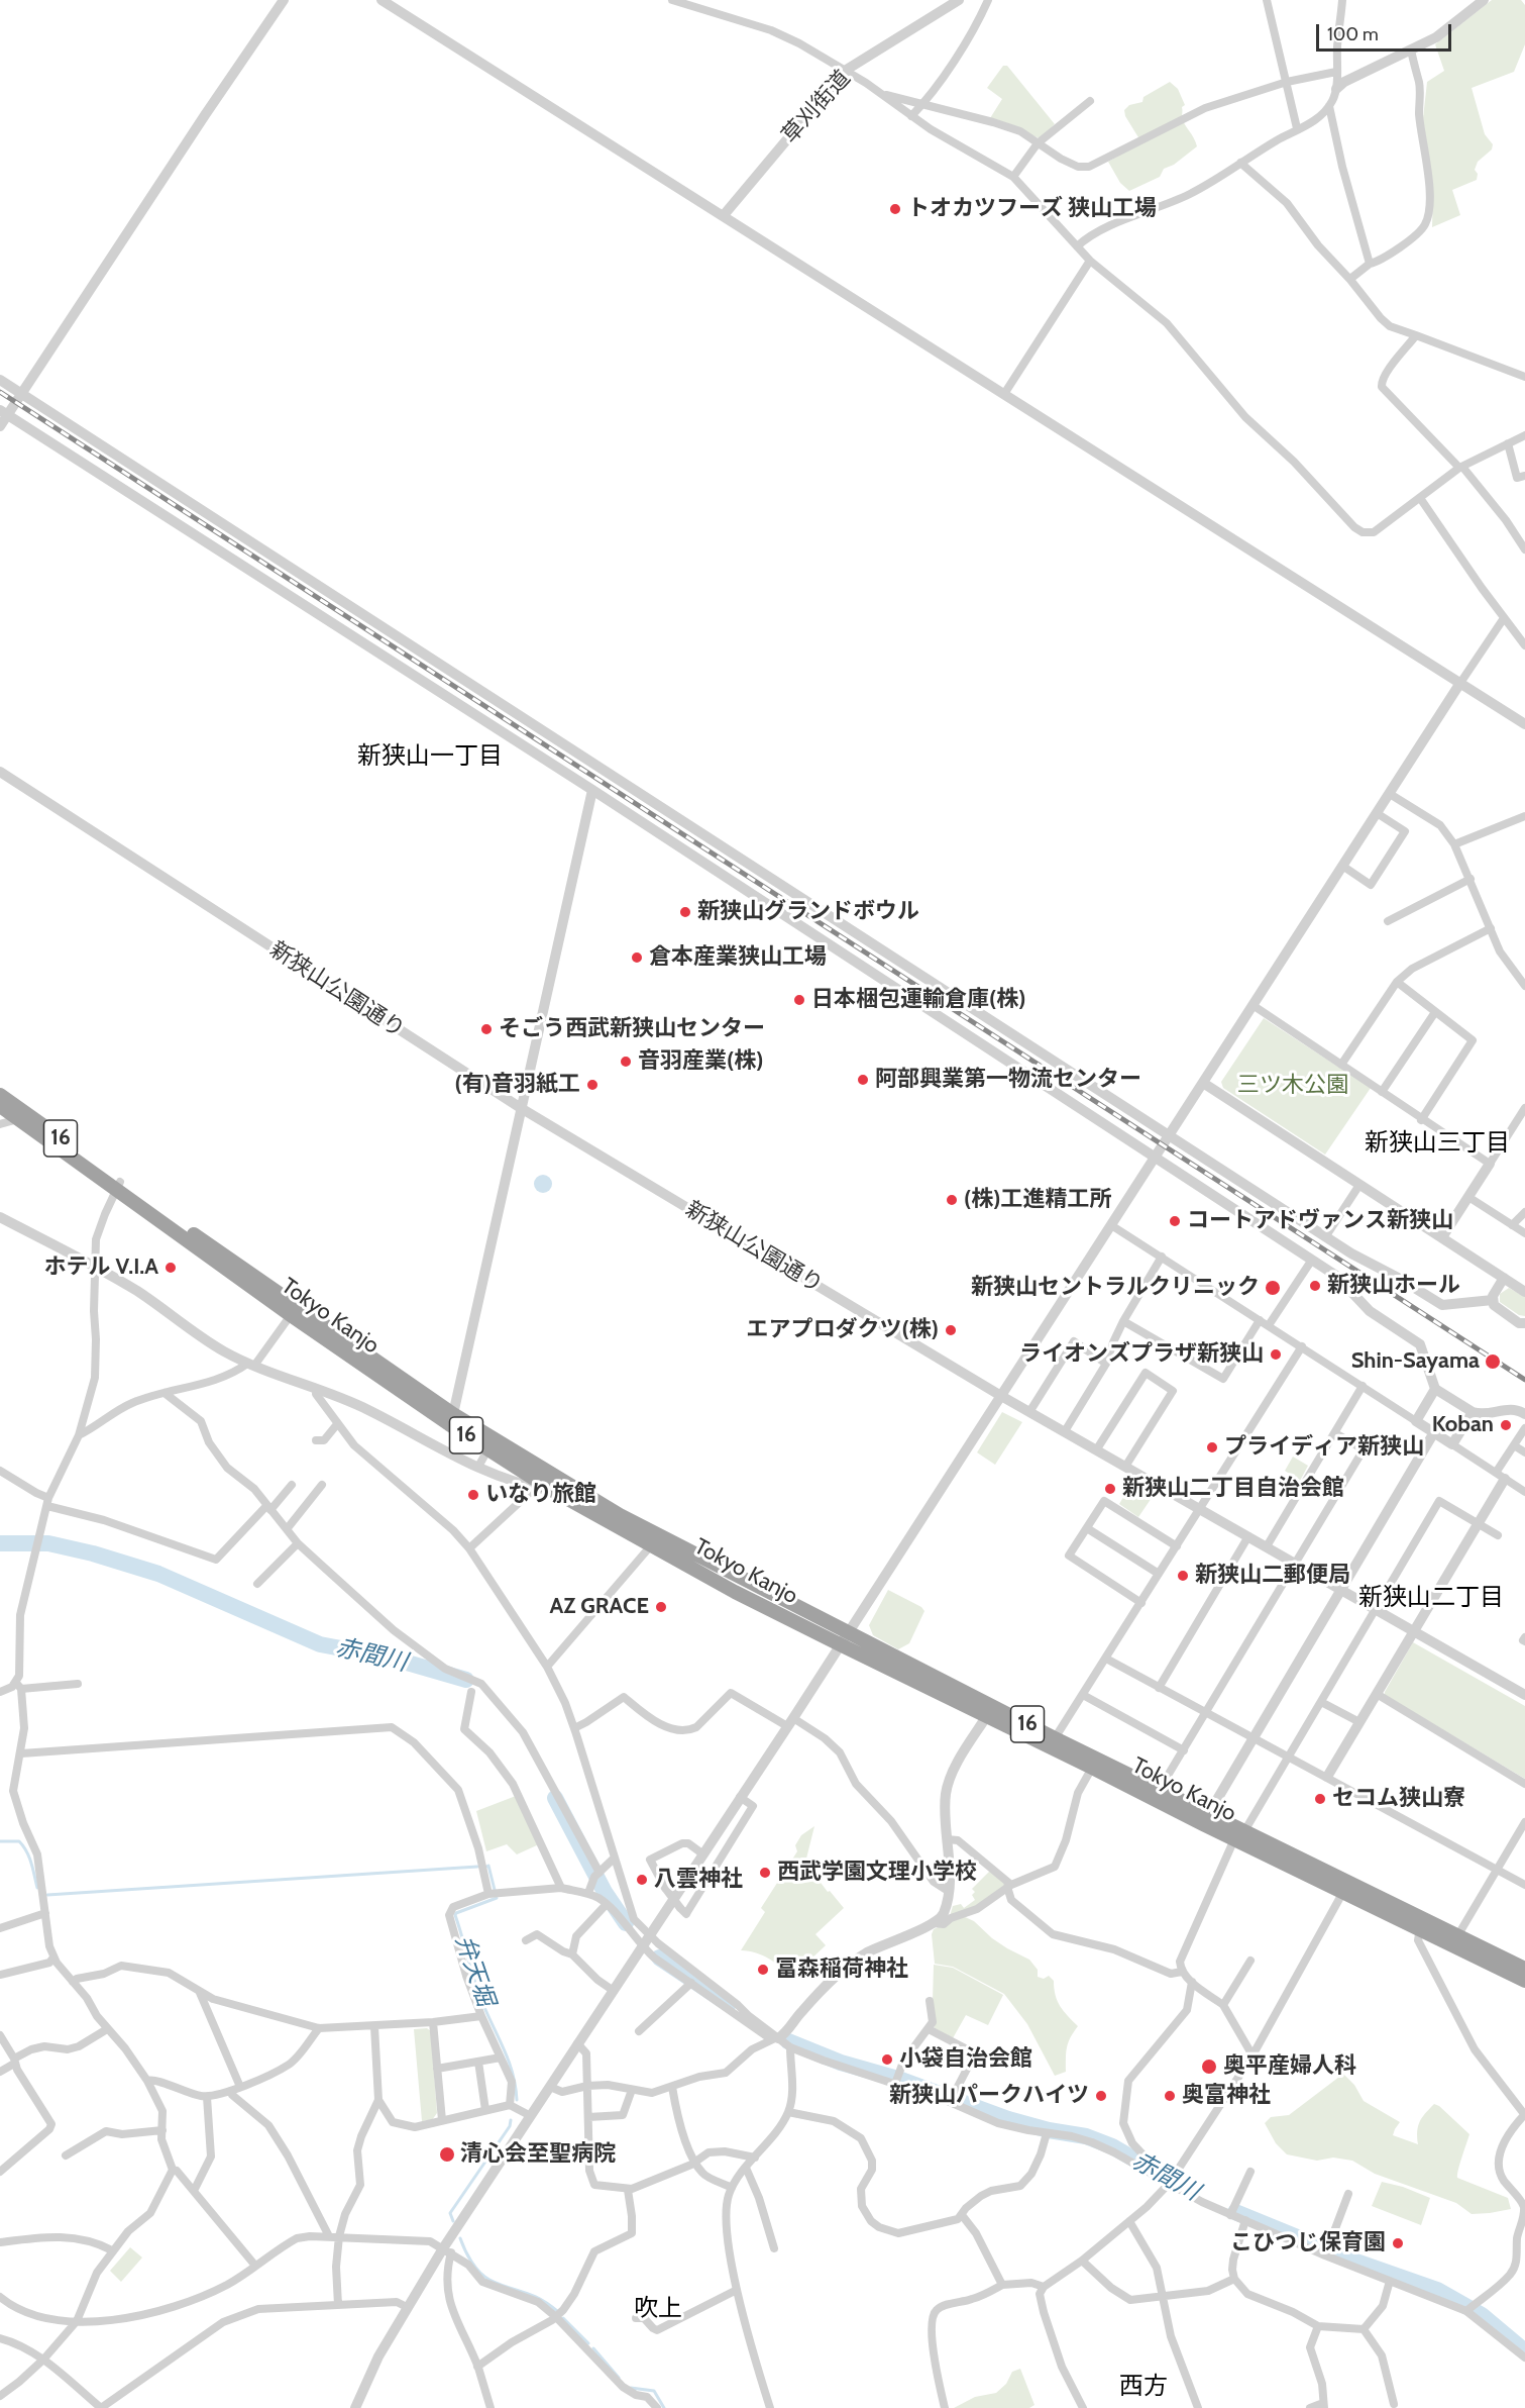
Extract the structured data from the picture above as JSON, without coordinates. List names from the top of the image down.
{
  "streets": {
    "highway": ["16", "Tokyo Kanjo"],
    "street": ["草刈街道", "新狭山公園通り"]
  },
  "districts": [
    "新狭山一丁目",
    "新狭山三丁目",
    "新狭山二丁目",
    "吹上",
    "西方"
  ],
  "water": ["赤間川", "弁天堀"],
  "parks": ["三ツ木公園"],
  "places": [
    "トオカツフーズ 狭山工場",
    "新狭山グランドボウル",
    "倉本産業狭山工場",
    "日本梱包運輸倉庫(株)",
    "そごう西武新狭山センター",
    "音羽産業(株)",
    "阿部興業第一物流センター",
    "(有)音羽紙工",
    "(株)工進精工所",
    "コートアドヴァンス新狭山",
    "ホテル V.I.A",
    "新狭山ホール",
    "新狭山セントラルクリニック",
    "エアプロダクツ(株)",
    "ライオンズプラザ新狭山",
    "Shin-Sayama",
    "Koban",
    "プライディア新狭山",
    "新狭山二丁目自治会館",
    "いなり旅館",
    "新狭山二郵便局",
    "AZ GRACE",
    "セコム狭山寮",
    "西武学園文理小学校",
    "八雲神社",
    "冨森稲荷神社",
    "小袋自治会館",
    "奥平産婦人科",
    "新狭山パークハイツ",
    "奥富神社",
    "清心会至聖病院",
    "こひつじ保育園"
  ],
  "scale_bar": "100 m"
}
